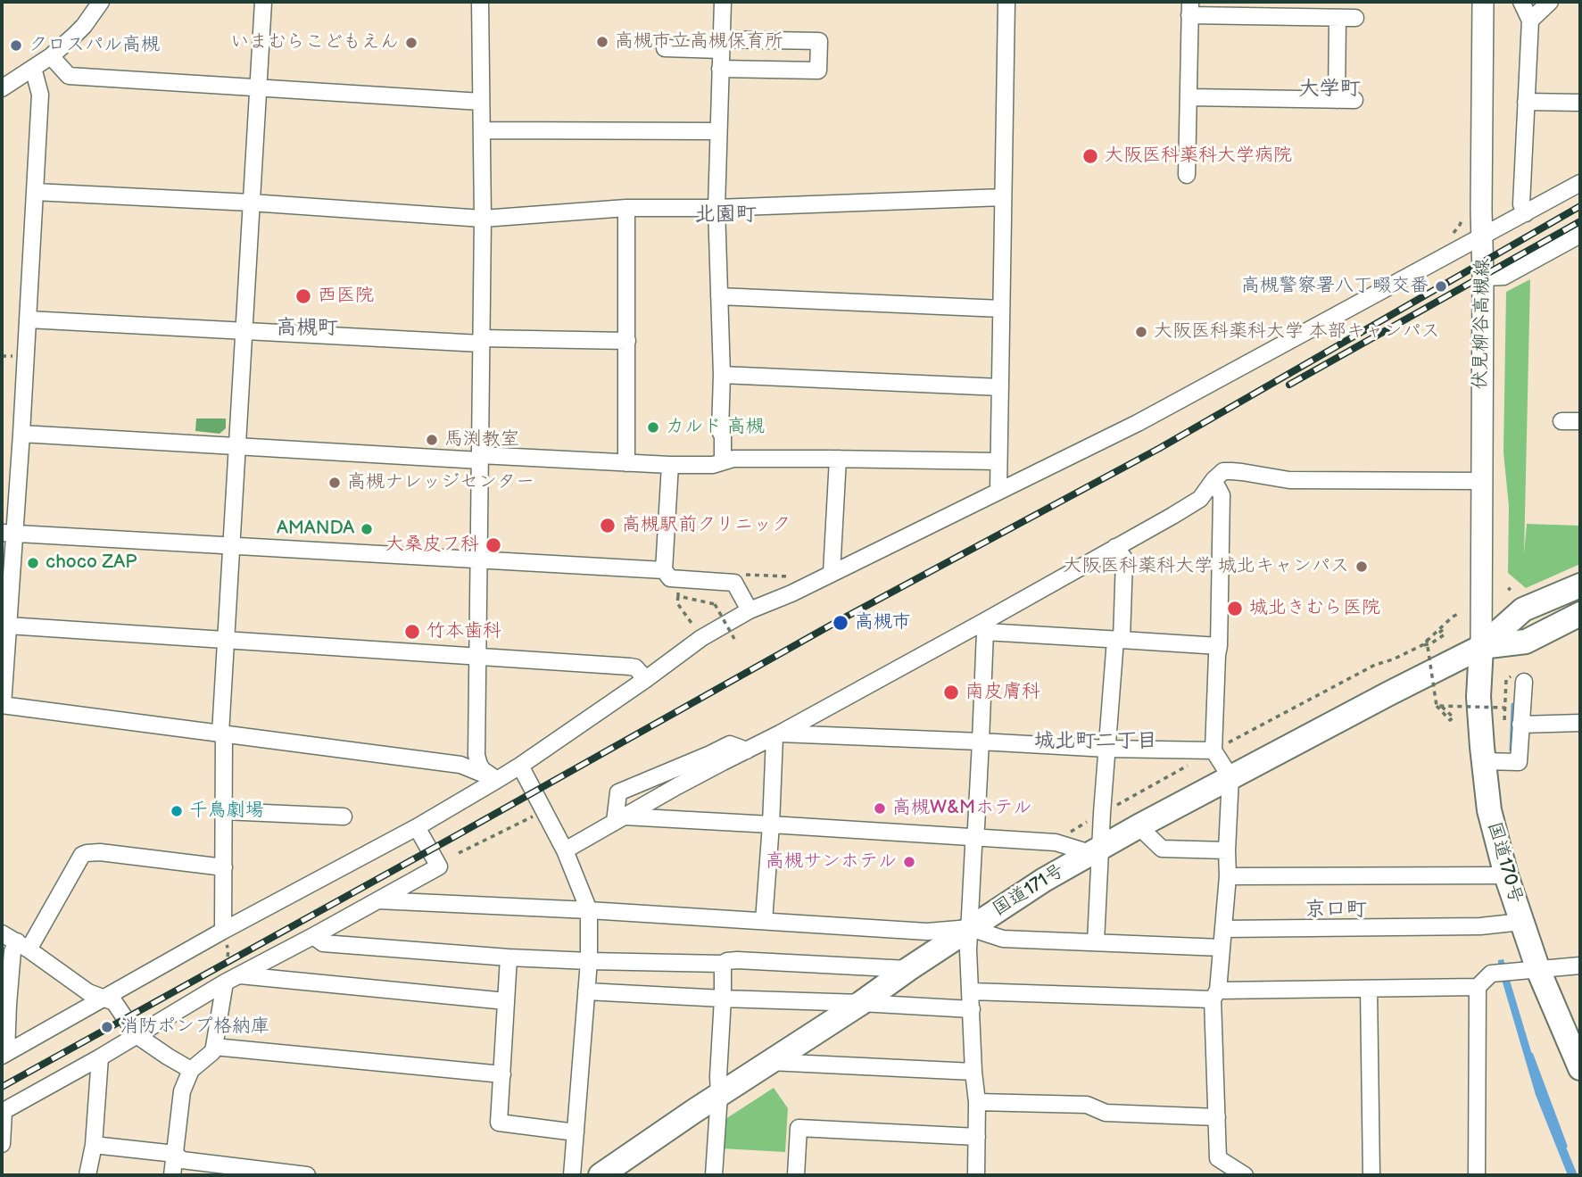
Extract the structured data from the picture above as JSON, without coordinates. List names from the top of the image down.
{
  "streets": {
    "highway": ["国道170号", "国道171号"],
    "main road": ["伏見柳谷高槻線"]
  },
  "crossings": [
    ["伏見柳谷高槻線", "国道170号"],
    ["伏見柳谷高槻線", "国道171号"],
    ["国道170号", "国道171号"]
  ],
  "districts": [
    "大学町",
    "北園町",
    "高槻町",
    "城北町二丁目",
    "京口町"
  ],
  "places": [
    "高槻市立高槻保育所",
    "いまむらこどもえん",
    "クロスパル高槻",
    "大阪医科薬科大学病院",
    "高槻警察署八丁畷交番",
    "西医院",
    "大阪医科薬科大学 本部キャンパス",
    "カルド 高槻",
    "馬渕教室",
    "高槻ナレッジセンター",
    "高槻駅前クリニック",
    "AMANDA",
    "大桑皮フ科",
    "choco ZAP",
    "大阪医科薬科大学 城北キャンパス",
    "城北きむら医院",
    "高槻市",
    "竹本歯科",
    "南皮膚科",
    "高槻W&Mホテル",
    "千鳥劇場",
    "高槻サンホテル",
    "消防ポンプ格納庫"
  ]
}
